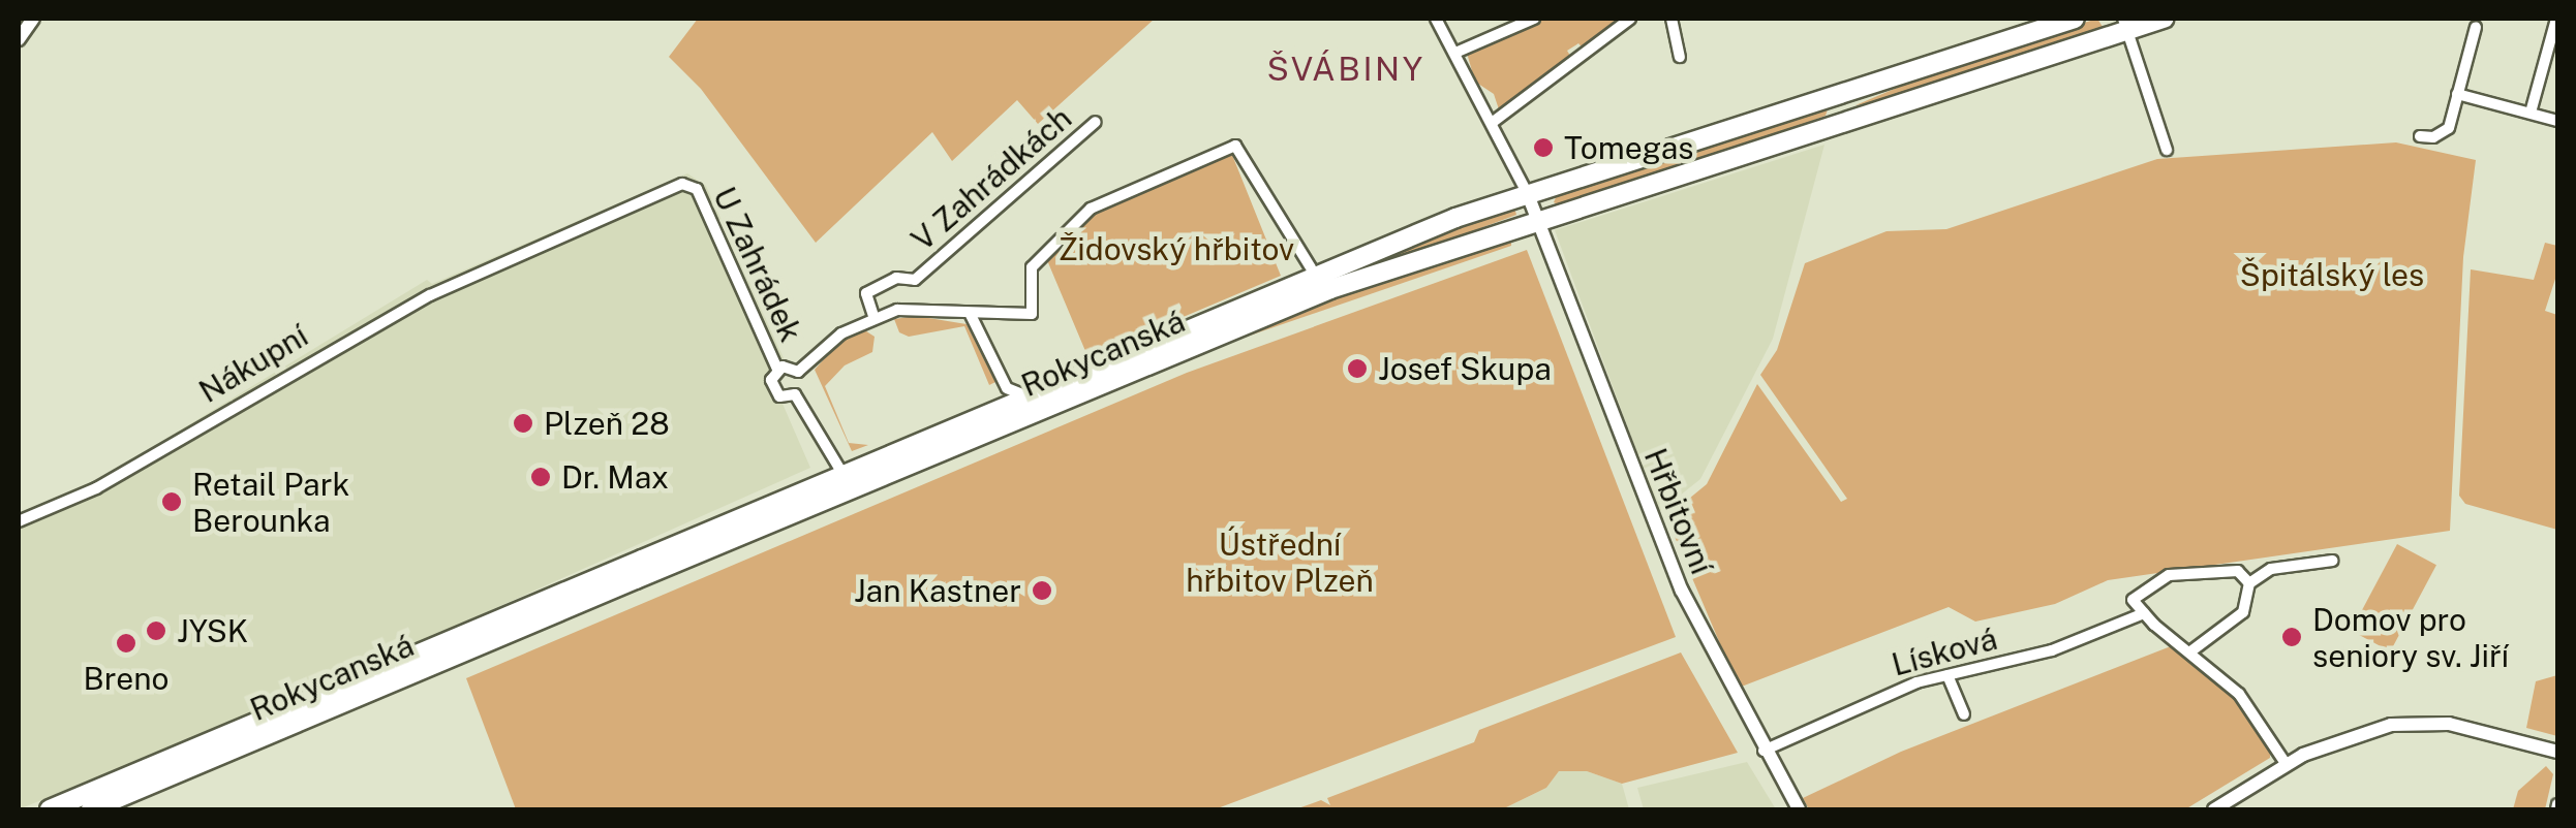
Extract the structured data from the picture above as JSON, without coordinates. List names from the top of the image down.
{
  "streets": {
    "main road": ["Rokycanská"],
    "street": [
      "V Zahrádkách",
      "U Zahrádek",
      "Nákupní",
      "Hřbitovní",
      "Lísková"
    ]
  },
  "crossings": [
    ["U Zahrádek", "Nákupní"],
    ["Rokycanská", "Hřbitovní"],
    ["Hřbitovní", "Lísková"]
  ],
  "districts": ["ŠVÁBINY"],
  "parks": ["Židovský hřbitov", "Špitálský les", "Ústřední hřbitov Plzeň"],
  "places": [
    "Tomegas",
    "Josef Skupa",
    "Plzeň 28",
    "Dr. Max",
    "Retail Park Berounka",
    "Jan Kastner",
    "JYSK",
    "Domov pro seniory sv. Jiří",
    "Breno"
  ]
}
